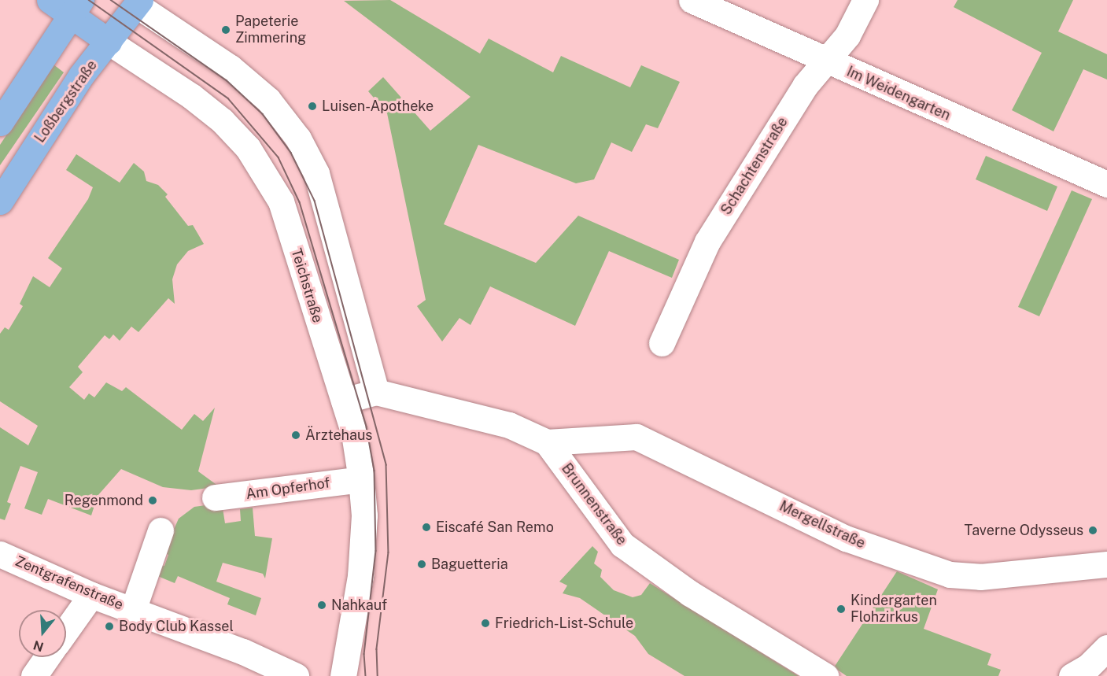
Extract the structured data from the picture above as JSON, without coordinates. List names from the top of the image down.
{
  "streets": {
    "main road": ["Loßbergstraße", "Teichstraße"],
    "street": [
      "Im Weidengarten",
      "Schachtenstraße",
      "Am Opferhof",
      "Brunnenstraße",
      "Mergellstraße",
      "Zentgrafenstraße"
    ]
  },
  "crossings": [
    ["Im Weidengarten", "Schachtenstraße"],
    ["Loßbergstraße", "Teichstraße"],
    ["Teichstraße", "Am Opferhof"],
    ["Teichstraße", "Brunnenstraße"],
    ["Brunnenstraße", "Mergellstraße"]
  ],
  "places": [
    "Papeterie Zimmering",
    "Luisen-Apotheke",
    "Ärztehaus",
    "Regenmond",
    "Eiscafé San Remo",
    "Taverne Odysseus",
    "Baguetteria",
    "Nahkauf",
    "Kindergarten Flohzirkus",
    "Friedrich-List-Schule",
    "Body Club Kassel"
  ],
  "north": "bottom"
}
